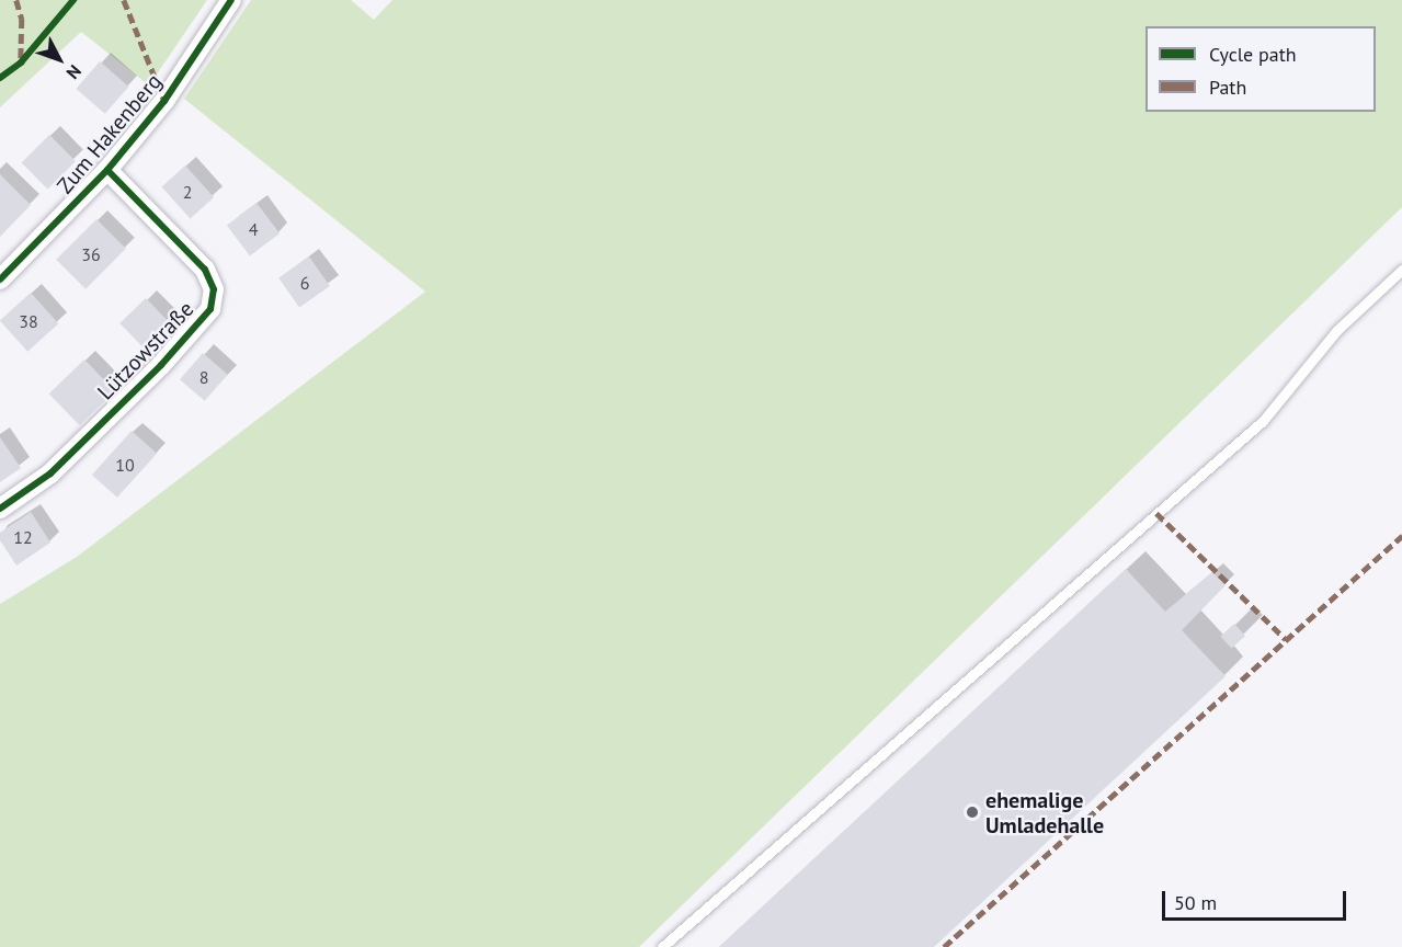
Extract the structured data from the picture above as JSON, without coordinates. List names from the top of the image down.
{
  "streets": {
    "street": ["Zum Hakenberg", "Lützowstraße"]
  },
  "crossings": [
    ["Zum Hakenberg", "Lützowstraße"]
  ],
  "places": ["ehemalige Umladehalle"],
  "house_numbers": [
    "2",
    "4",
    "36",
    "6",
    "38",
    "8",
    "10",
    "12"
  ],
  "legend": ["Cycle path", "Path"],
  "scale_bar": "50 m",
  "north": "bottom right"
}
